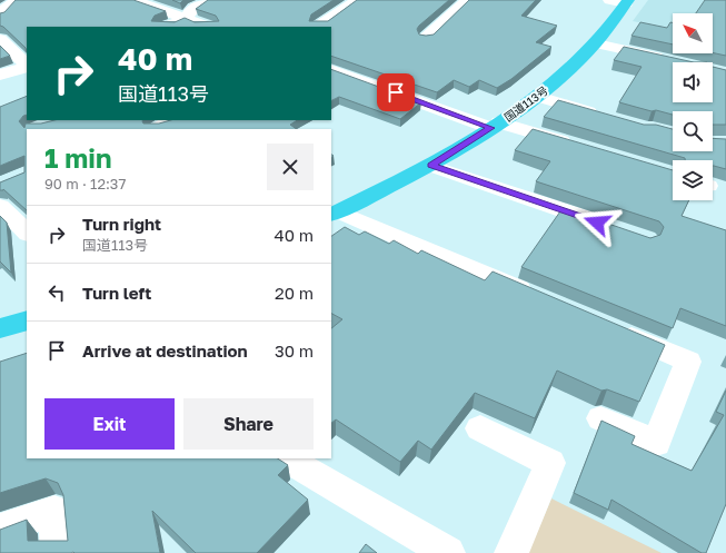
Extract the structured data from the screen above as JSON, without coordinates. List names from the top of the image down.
{
  "streets": {
    "highway": ["国道113号"]
  },
  "north": "top left",
  "page": {
    "turn": ["40 m", "国道113号"],
    "heading": ["1 min", "90 m · 12:37"],
    "list": [
      {
        "name": "Turn right",
        "note": "国道113号",
        "value": "40 m"
      },
      {
        "name": "Turn left",
        "value": "20 m"
      },
      {
        "name": "Arrive at destination",
        "value": "30 m"
      }
    ],
    "buttons": ["Exit", "Share"]
  }
}
